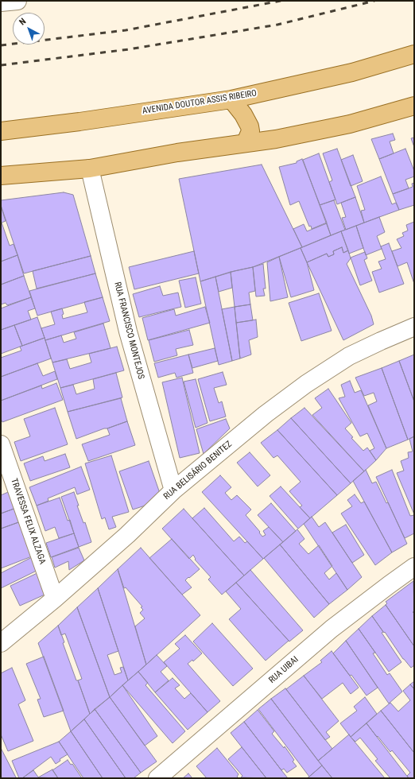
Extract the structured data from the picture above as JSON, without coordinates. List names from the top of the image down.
{
  "streets": {
    "main road": ["AVENIDA DOUTOR ASSIS RIBEIRO"],
    "street": [
      "RUA FRANCISCO MONTEJOS",
      "RUA BELISÁRIO BENITEZ",
      "TRAVESSA FELIX ALZAGA",
      "RUA UIBAI"
    ]
  },
  "crossings": [
    ["RUA FRANCISCO MONTEJOS", "RUA BELISÁRIO BENITEZ"],
    ["RUA BELISÁRIO BENITEZ", "TRAVESSA FELIX ALZAGA"]
  ],
  "north": "top left"
}
